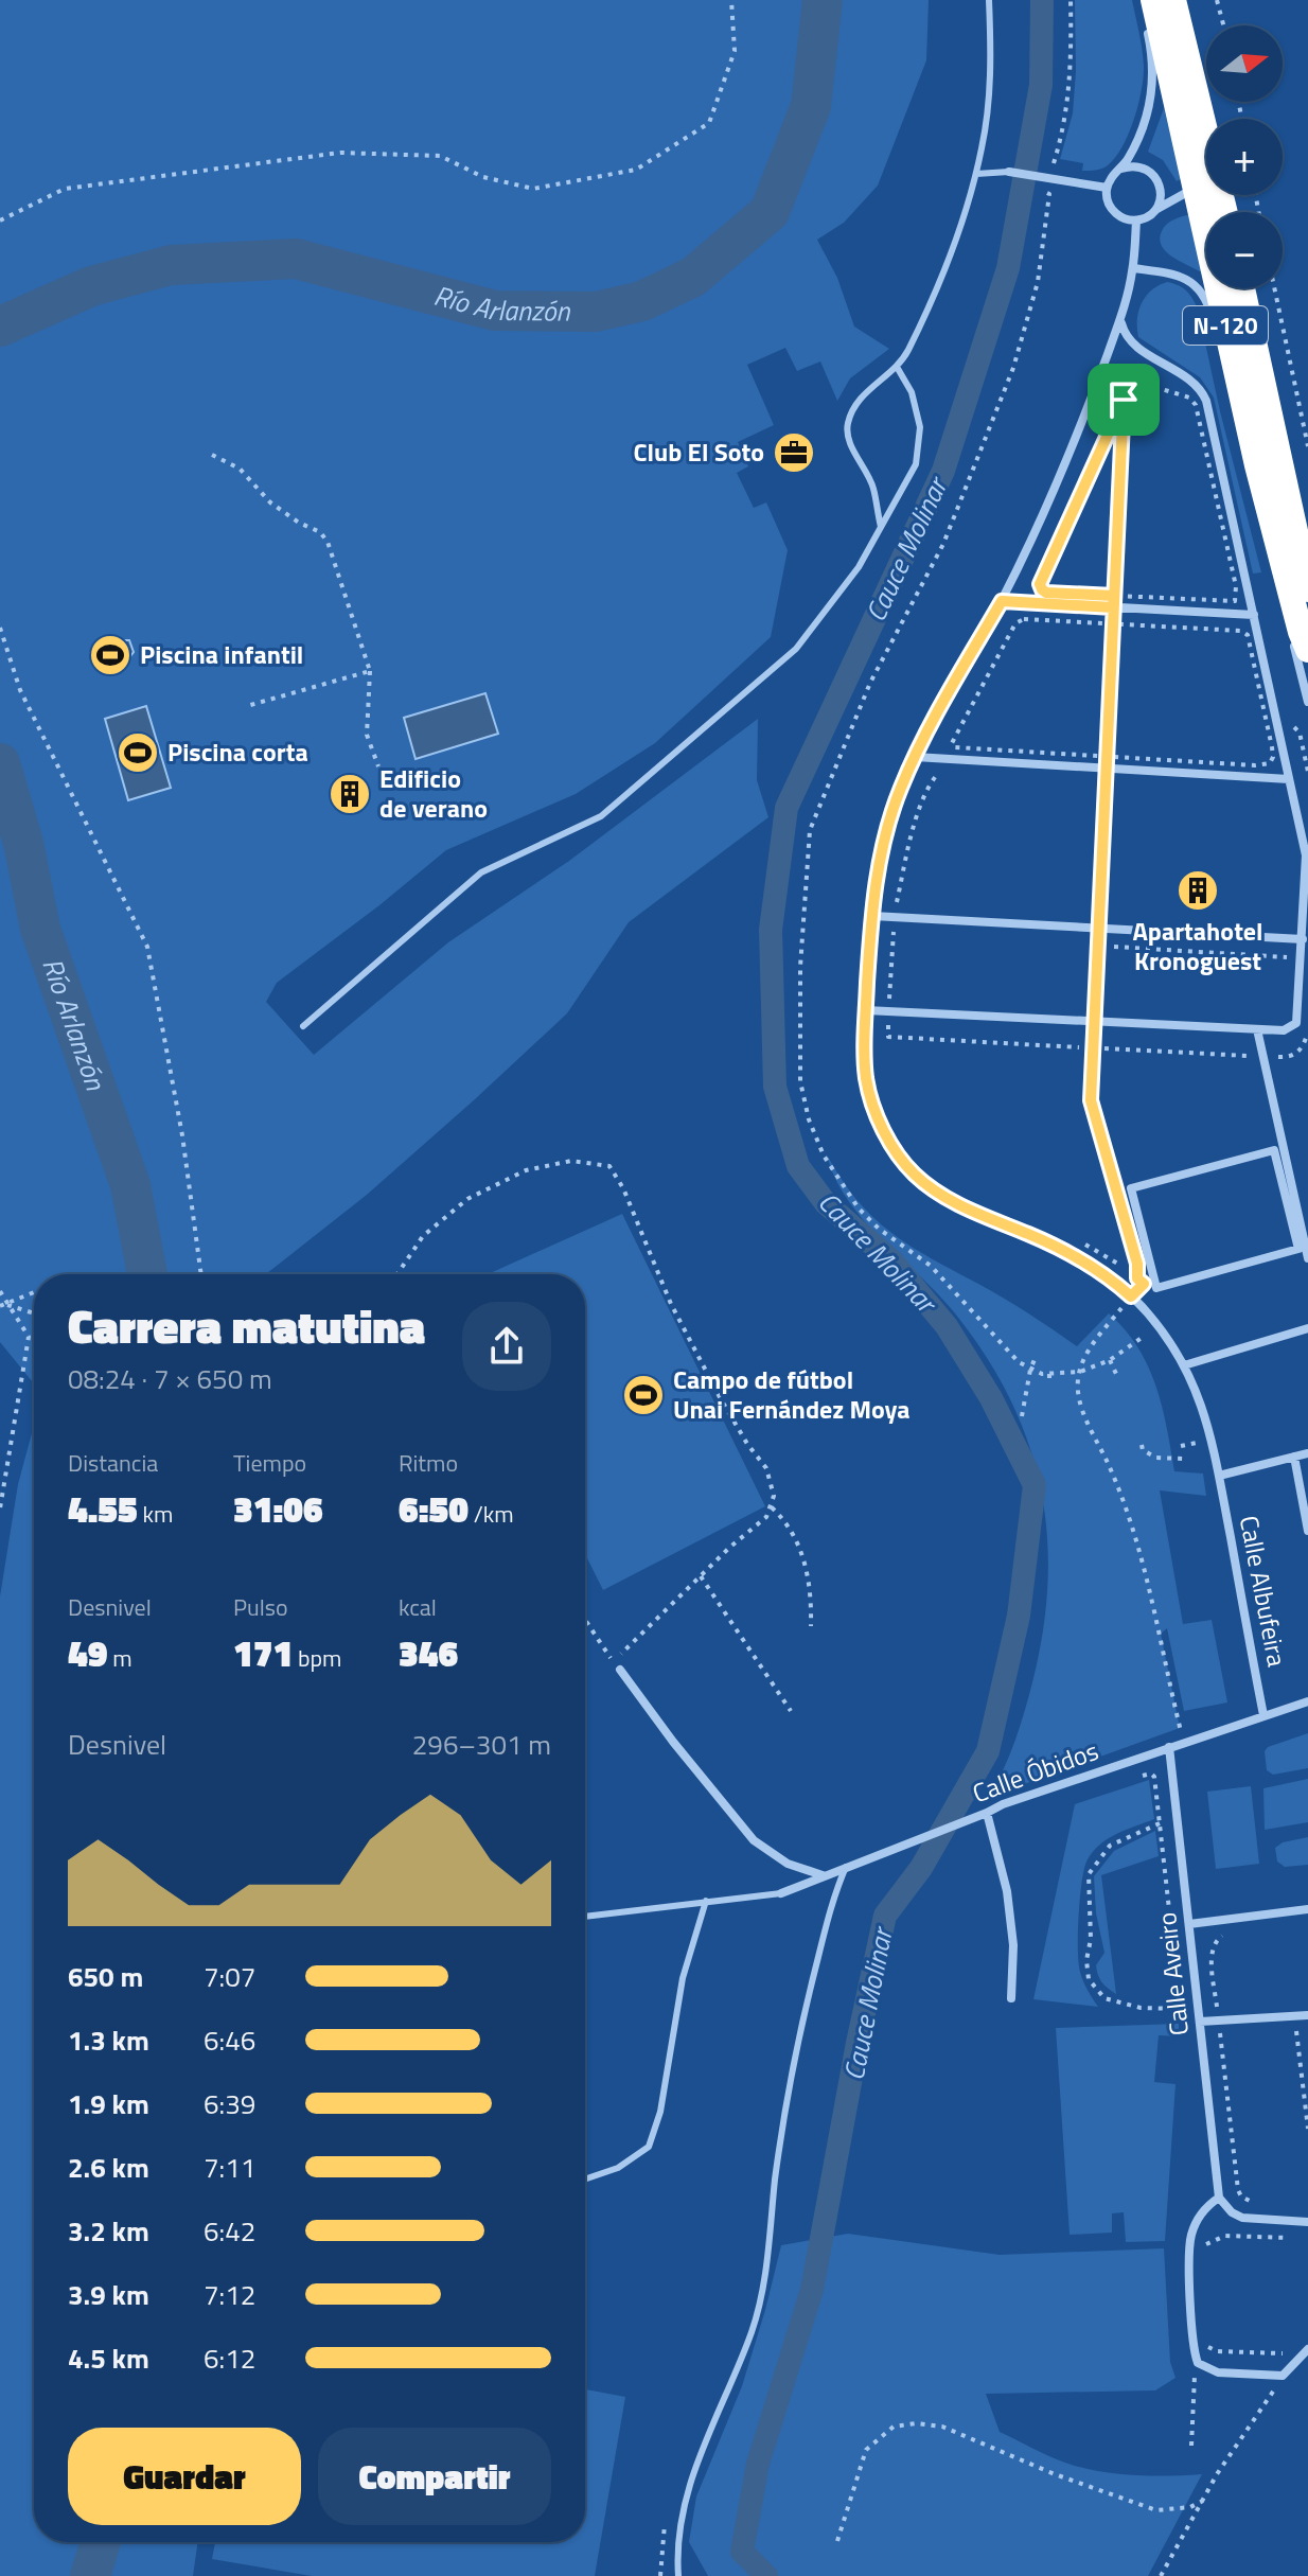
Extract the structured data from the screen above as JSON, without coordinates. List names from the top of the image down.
{
  "streets": {
    "highway": ["N-120"],
    "street": ["Calle Albufeira", "Calle Óbidos", "Calle Aveiro"]
  },
  "crossings": [
    ["Calle Albufeira", "Calle Óbidos"],
    ["Calle Óbidos", "Calle Aveiro"]
  ],
  "water": ["Río Arlanzón", "Cauce Molinar"],
  "places": {
    "office": ["Club El Soto"],
    "sports": ["Piscina infantil", "Piscina corta", "Campo de fútbol Unai Fernández Moya"],
    "building": ["Edificio de verano", "Apartahotel Kronoguest"]
  },
  "north": "right",
  "page": {
    "map_buttons": ["+", "−"],
    "heading": ["Carrera matutina", "08:24 · 7 × 650 m"],
    "stats": [
      ["Distancia", "4.55 km"],
      ["Tiempo", "31:06"],
      ["Ritmo", "6:50 /km"],
      ["Desnivel", "49 m"],
      ["Pulso", "171 bpm"],
      ["kcal", "346"]
    ],
    "chart": ["Desnivel", "296–301 m"],
    "list": [
      {
        "name": "650 m",
        "note": "7:07"
      },
      {
        "name": "1.3 km",
        "note": "6:46"
      },
      {
        "name": "1.9 km",
        "note": "6:39"
      },
      {
        "name": "2.6 km",
        "note": "7:11"
      },
      {
        "name": "3.2 km",
        "note": "6:42"
      },
      {
        "name": "3.9 km",
        "note": "7:12"
      },
      {
        "name": "4.5 km",
        "note": "6:12"
      }
    ],
    "buttons": ["Guardar", "Compartir"]
  }
}
